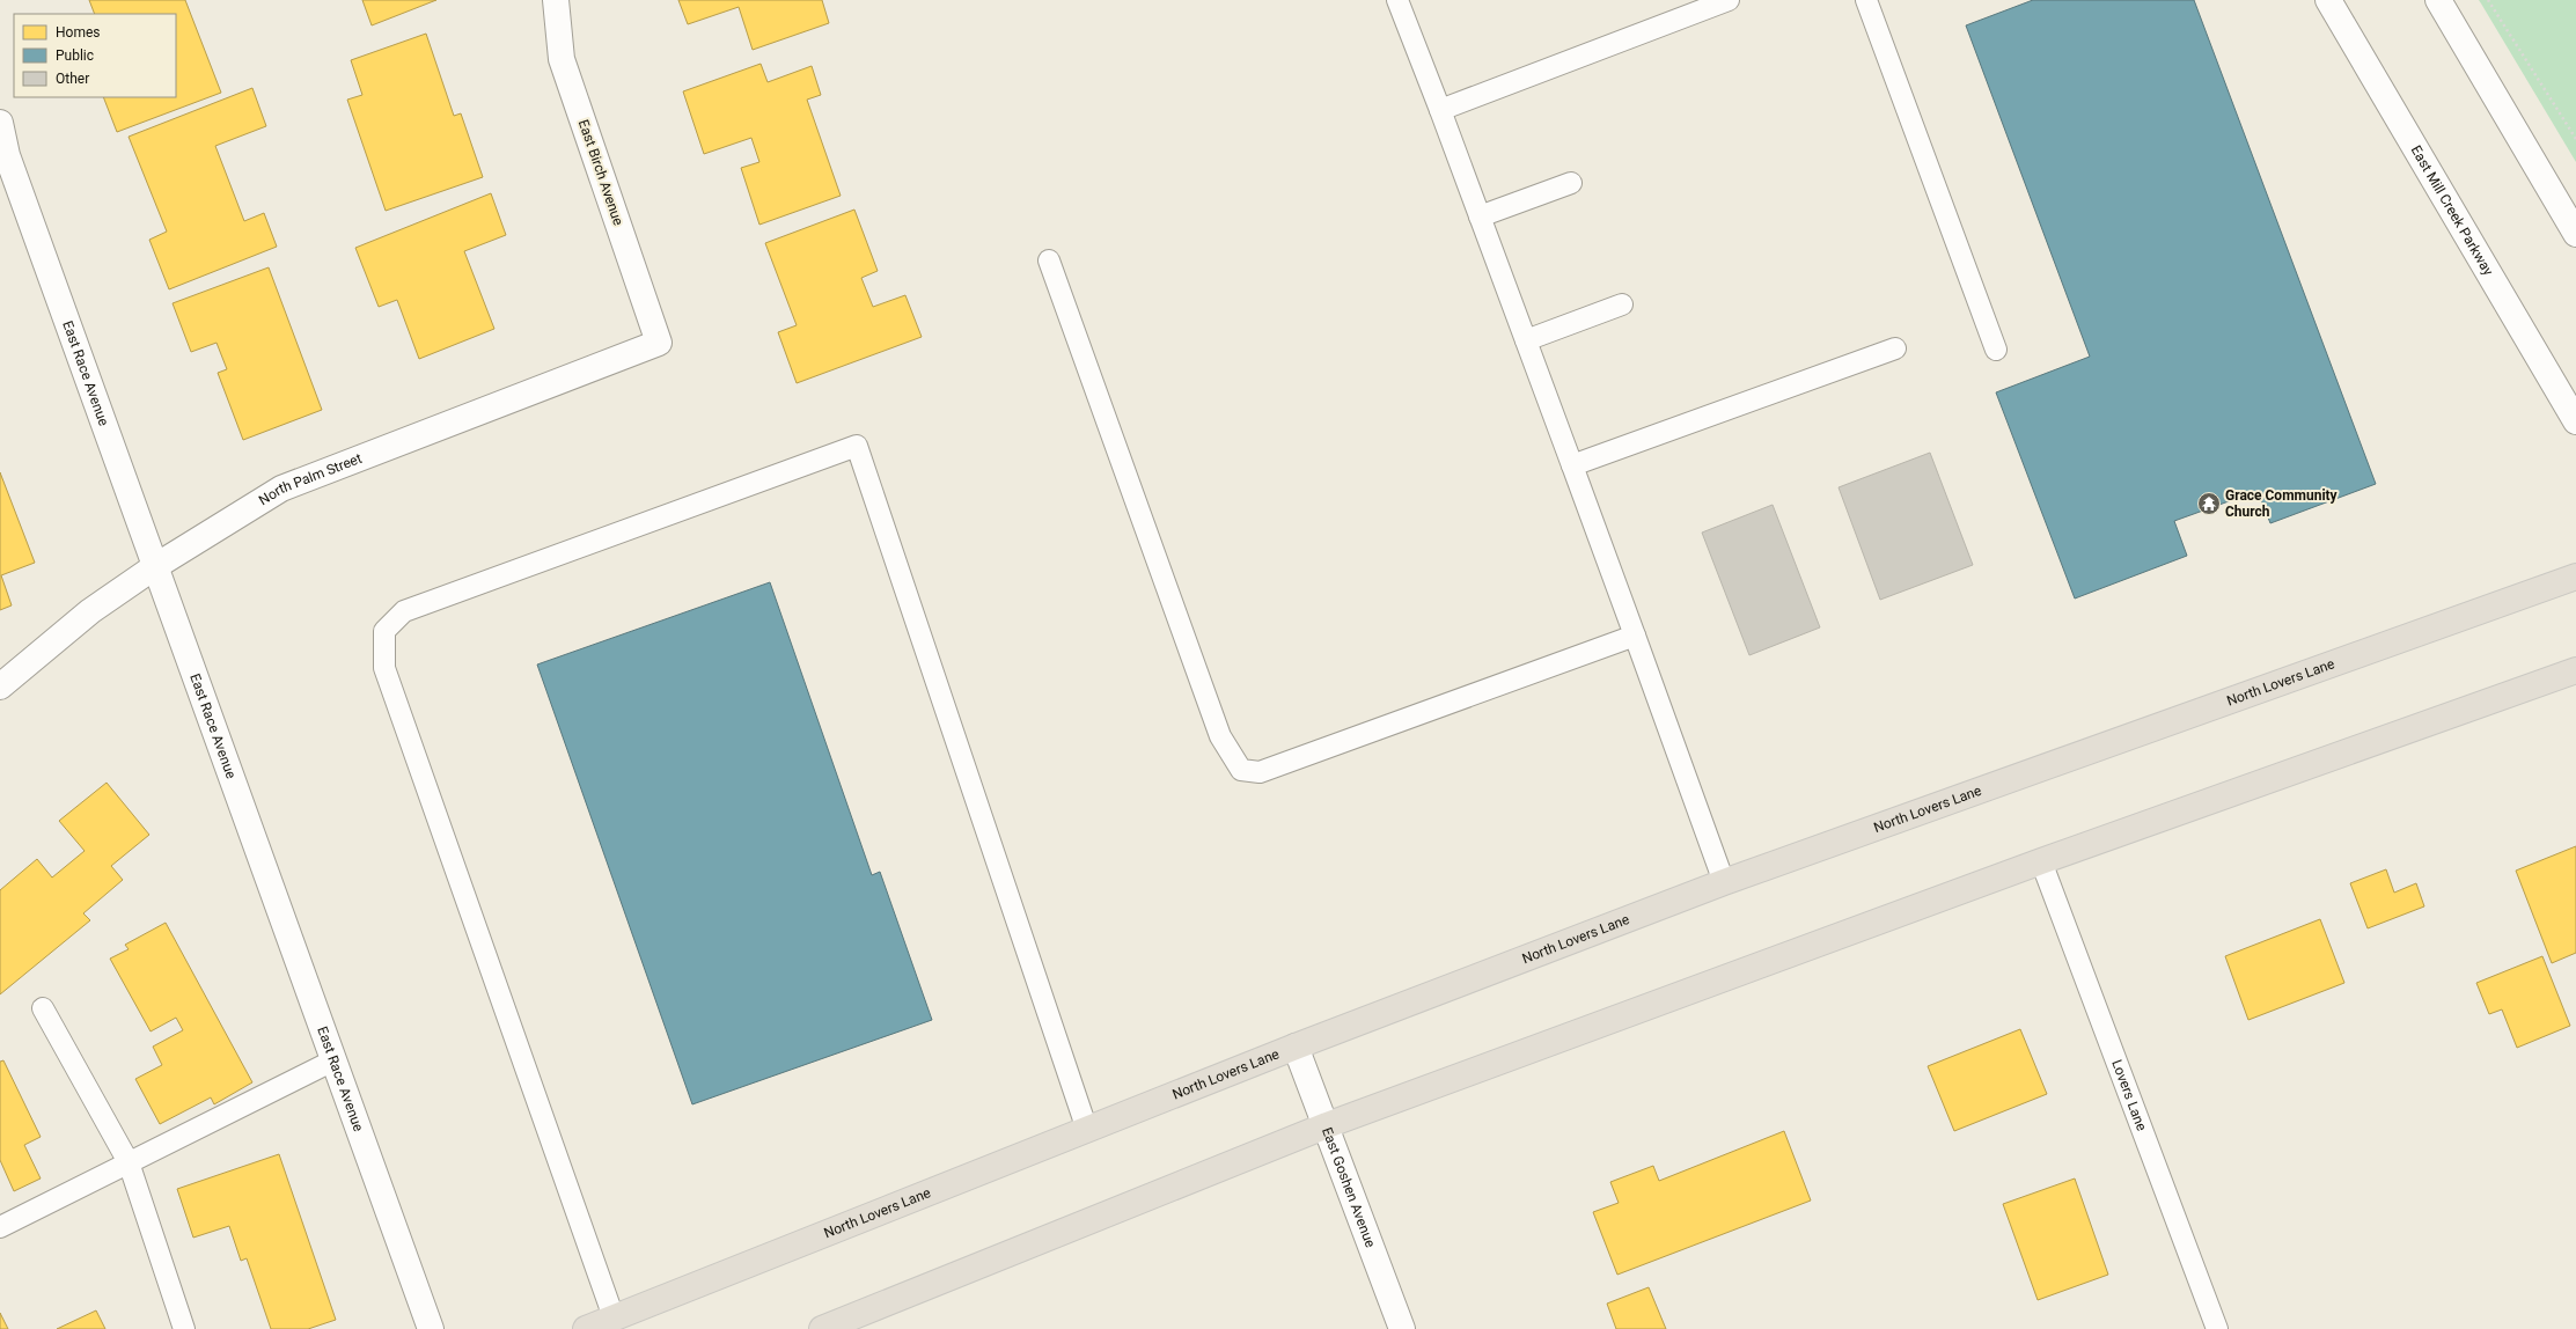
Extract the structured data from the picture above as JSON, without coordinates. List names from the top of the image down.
{
  "streets": {
    "main road": ["North Lovers Lane"],
    "street": [
      "East Birch Avenue",
      "East Mill Creek Parkway",
      "East Race Avenue",
      "North Palm Street",
      "East Goshen Avenue"
    ],
    "lane": ["Lovers Lane"]
  },
  "crossings": [
    ["East Birch Avenue", "North Palm Street"],
    ["East Race Avenue", "North Palm Street"],
    ["North Lovers Lane", "East Goshen Avenue"]
  ],
  "places": {
    "temple": ["Grace Community Church"]
  },
  "legend": ["Homes", "Public", "Other"]
}
